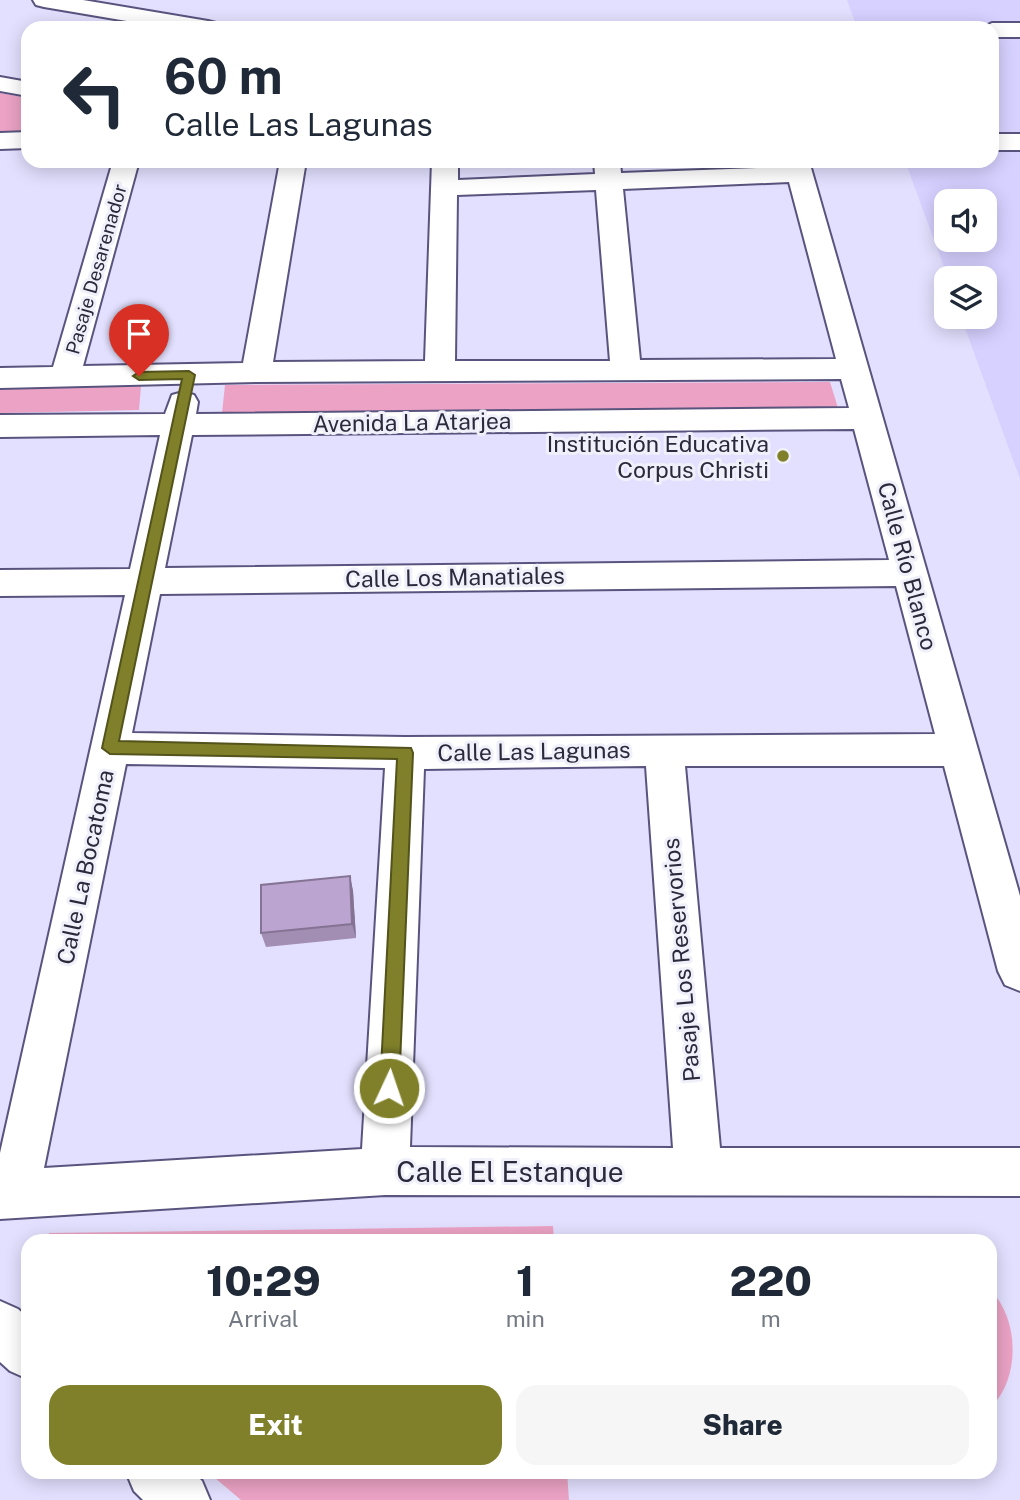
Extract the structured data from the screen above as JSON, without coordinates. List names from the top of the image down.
{
  "streets": {
    "street": [
      "Pasaje Desarenador",
      "Avenida La Atarjea",
      "Calle Río Blanco",
      "Calle Los Manatiales",
      "Calle Las Lagunas",
      "Calle La Bocatoma",
      "Pasaje Los Reservorios",
      "Calle El Estanque"
    ]
  },
  "crossings": [
    ["Avenida La Atarjea", "Calle Río Blanco"],
    ["Avenida La Atarjea", "Calle La Bocatoma"],
    ["Calle Río Blanco", "Calle Los Manatiales"],
    ["Calle Río Blanco", "Calle Las Lagunas"],
    ["Calle Los Manatiales", "Calle La Bocatoma"],
    ["Calle Las Lagunas", "Calle La Bocatoma"],
    ["Calle Las Lagunas", "Pasaje Los Reservorios"],
    ["Calle La Bocatoma", "Calle El Estanque"],
    ["Pasaje Los Reservorios", "Calle El Estanque"]
  ],
  "places": ["Institución Educativa Corpus Christi"],
  "page": {
    "turn": ["60 m", "Calle Las Lagunas"],
    "eta": [
      "10:29",
      "Arrival",
      "1",
      "min",
      "220",
      "m"
    ],
    "buttons": ["Exit", "Share"]
  }
}
